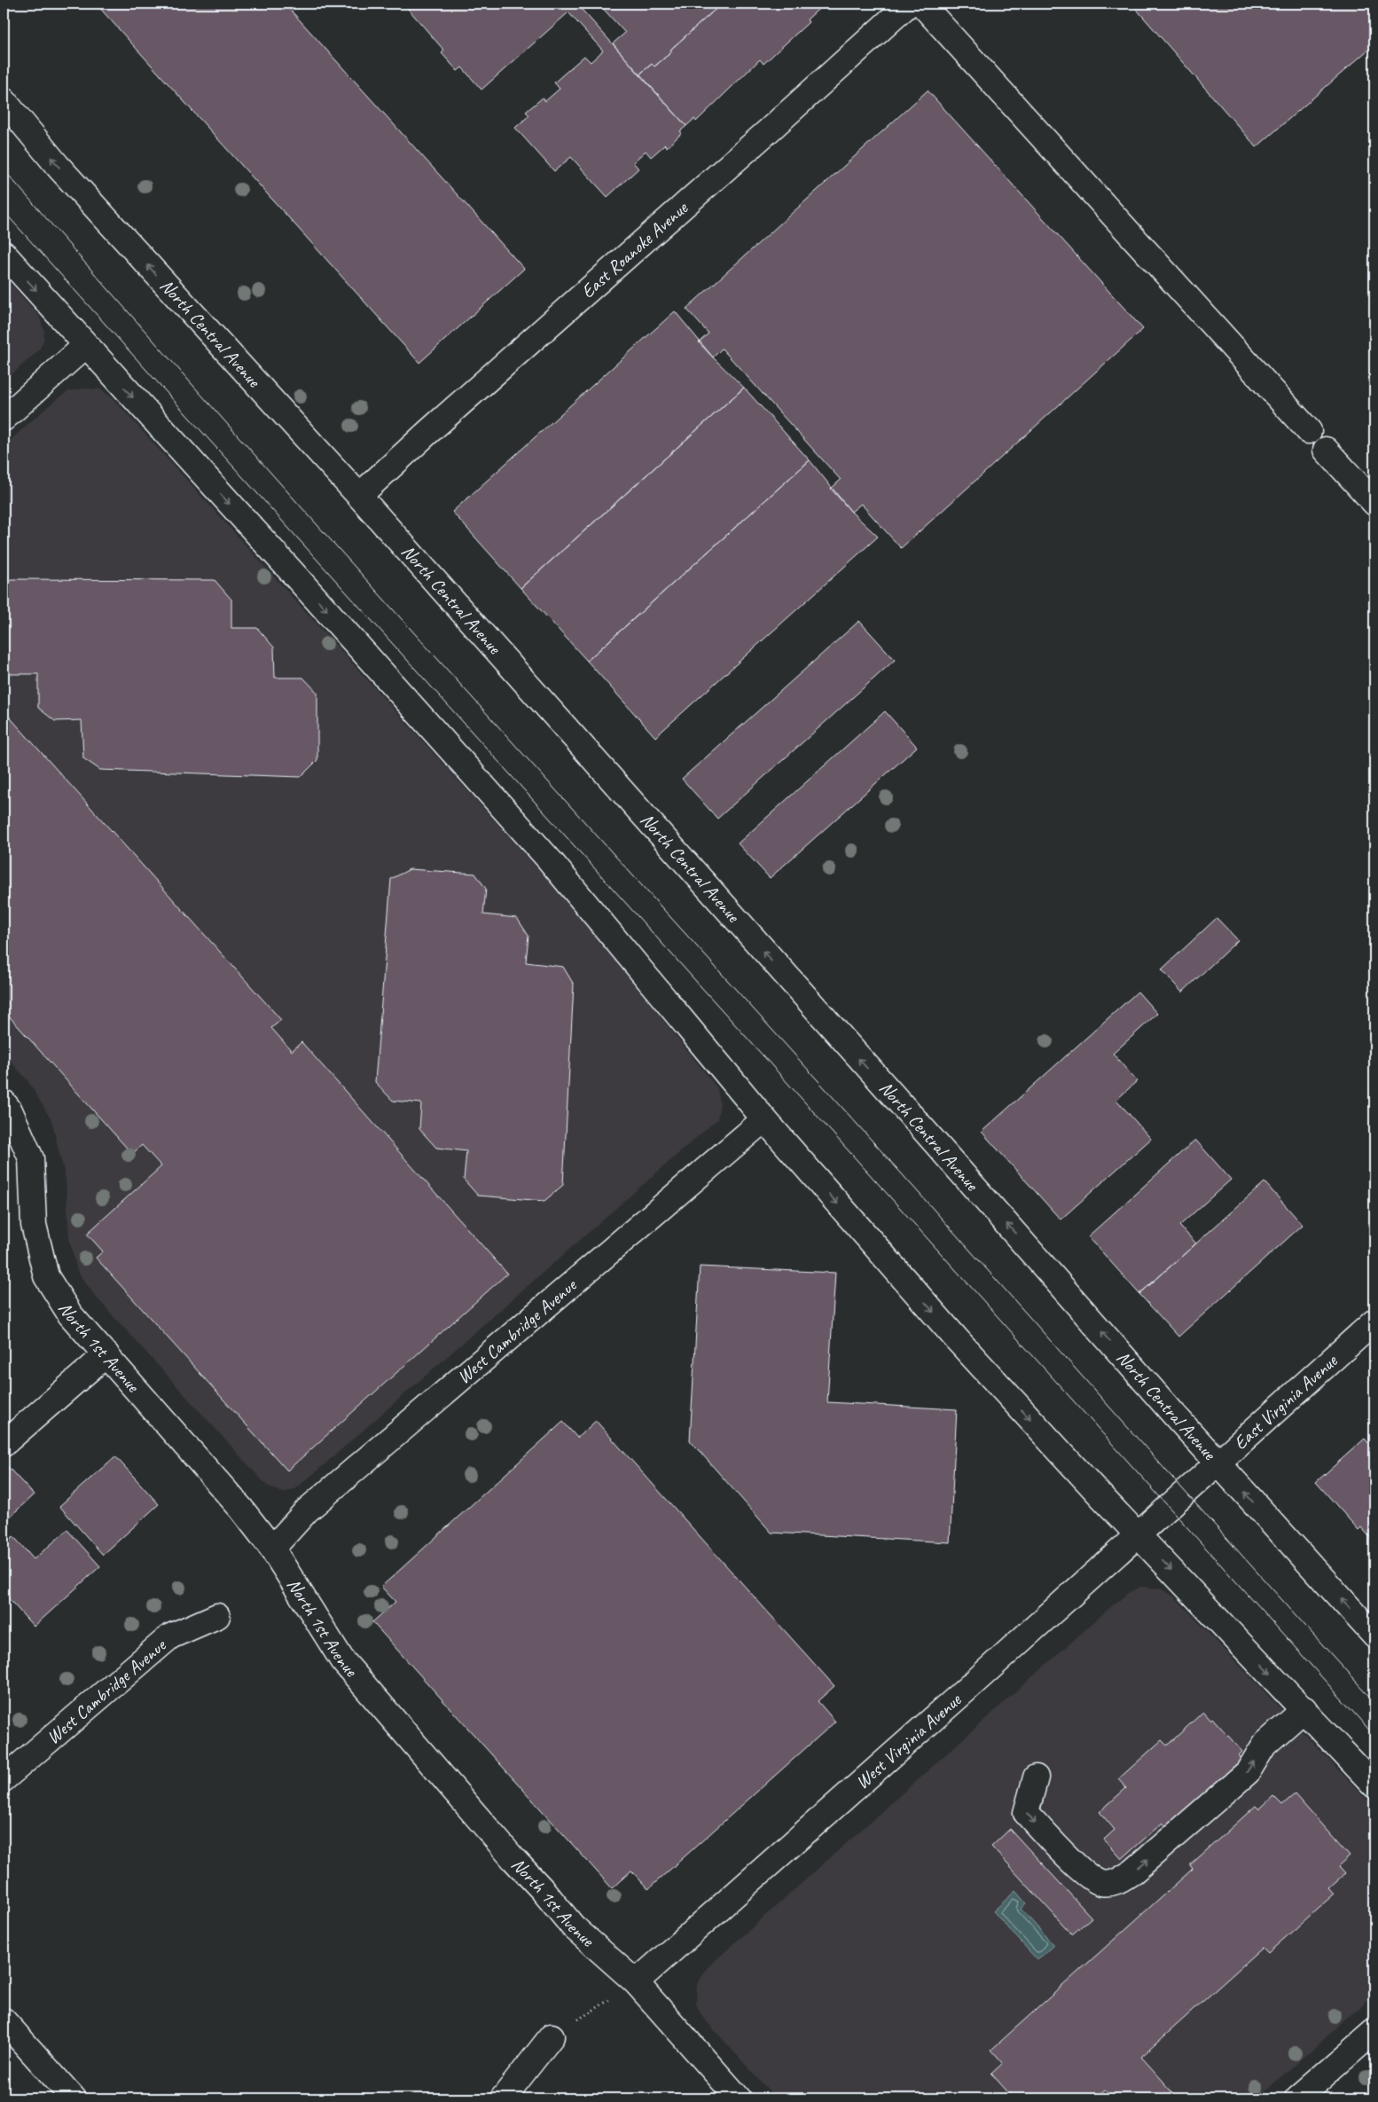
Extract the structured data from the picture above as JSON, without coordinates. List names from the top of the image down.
{
  "streets": {
    "street": [
      "East Roanoke Avenue",
      "North Central Avenue",
      "West Cambridge Avenue",
      "North 1st Avenue",
      "East Virginia Avenue",
      "West Virginia Avenue"
    ]
  },
  "crossings": [
    ["East Roanoke Avenue", "North Central Avenue"],
    ["North Central Avenue", "East Virginia Avenue"],
    ["West Cambridge Avenue", "North 1st Avenue"],
    ["North 1st Avenue", "West Virginia Avenue"],
    ["East Virginia Avenue", "West Virginia Avenue"]
  ]
}
